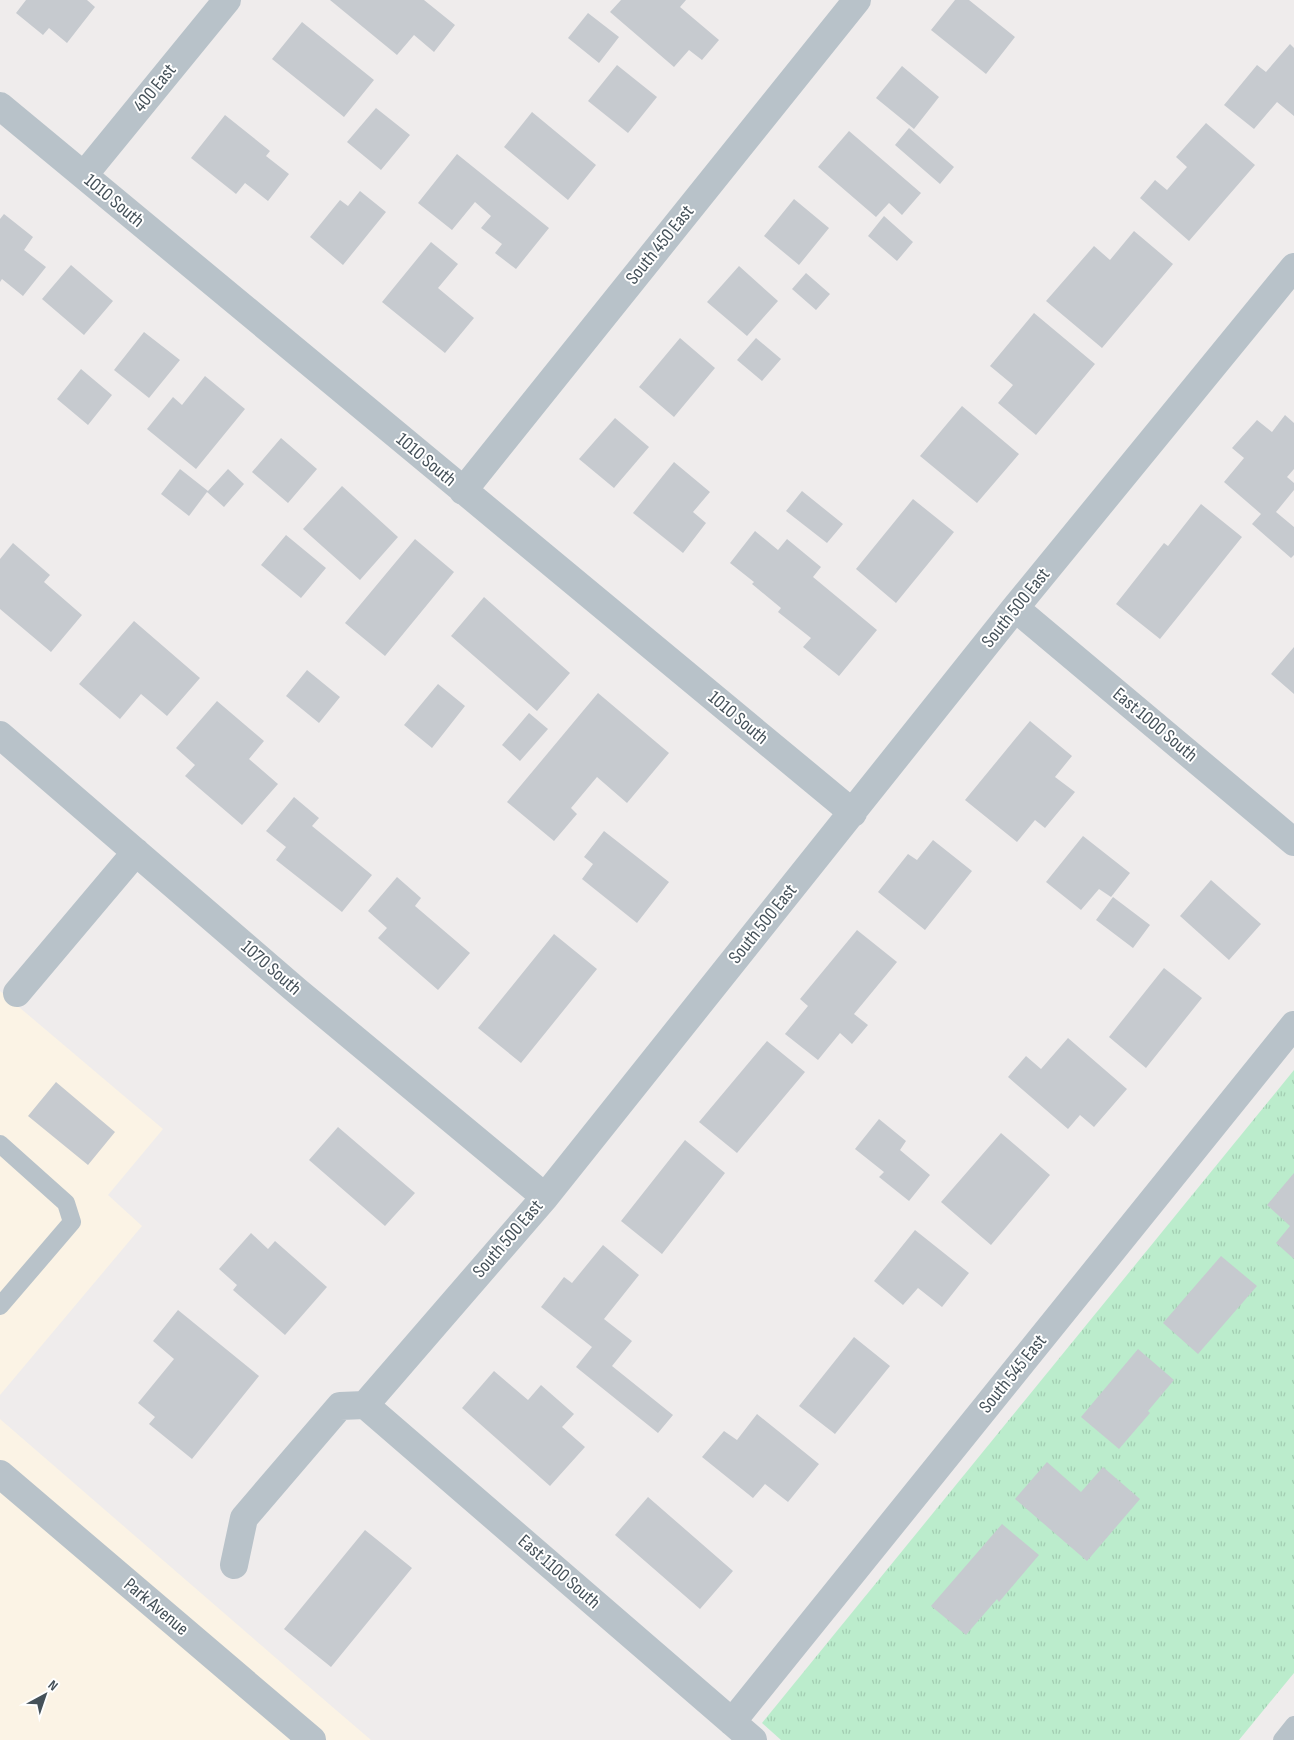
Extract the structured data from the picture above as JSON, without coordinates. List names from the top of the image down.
{
  "streets": {
    "street": [
      "400 East",
      "1010 South",
      "South 450 East",
      "South 500 East",
      "East 1000 South",
      "1070 South",
      "South 545 East",
      "East 1100 South",
      "Park Avenue"
    ]
  },
  "crossings": [
    ["400 East", "1010 South"],
    ["1010 South", "South 450 East"],
    ["1010 South", "South 500 East"],
    ["South 500 East", "East 1000 South"],
    ["South 500 East", "1070 South"],
    ["South 500 East", "East 1100 South"],
    ["South 545 East", "East 1100 South"]
  ],
  "north": "top right"
}
